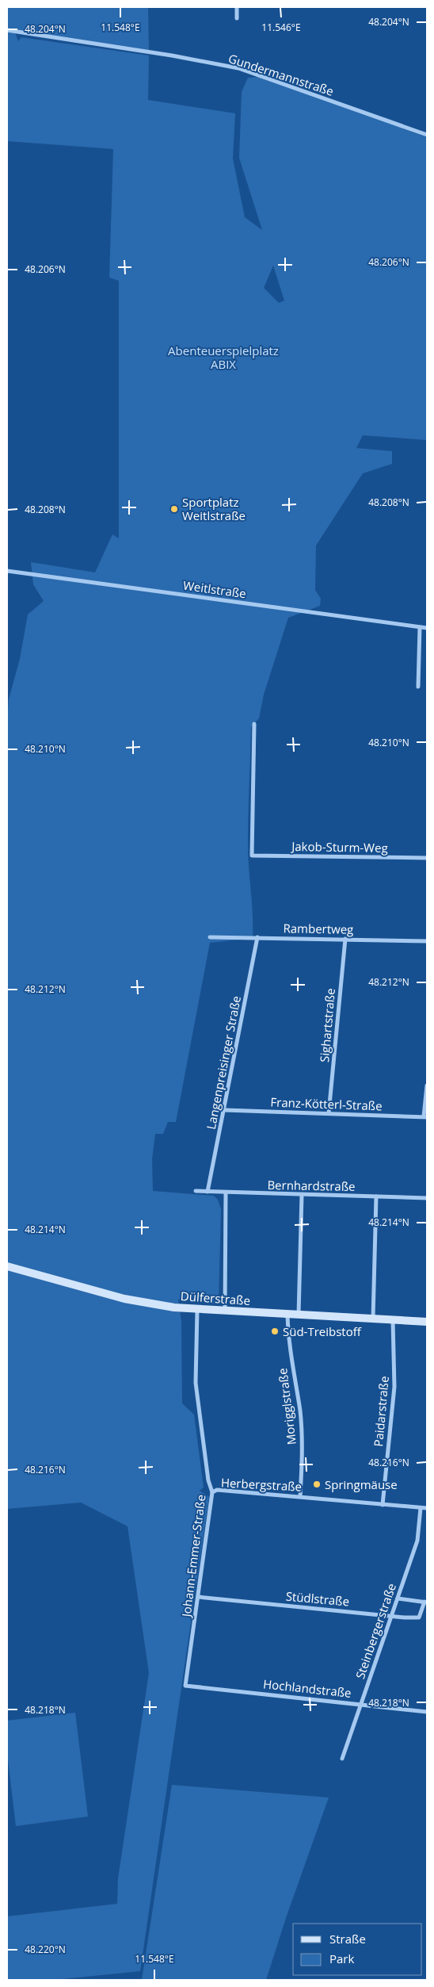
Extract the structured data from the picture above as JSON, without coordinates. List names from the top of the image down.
{
  "streets": {
    "main road": ["Dülferstraße"],
    "street": [
      "Gundermannstraße",
      "Weitlstraße",
      "Jakob-Sturm-Weg",
      "Rambertweg",
      "Sighartstraße",
      "Langenpreisinger Straße",
      "Franz-Kötterl-Straße",
      "Bernhardstraße",
      "Morigglstraße",
      "Paidarstraße",
      "Herbergstraße",
      "Johann-Emmer-Straße",
      "Stüdlstraße",
      "Steinbergerstraße",
      "Hochlandstraße"
    ]
  },
  "crossings": [
    ["Rambertweg", "Sighartstraße"],
    ["Rambertweg", "Langenpreisinger Straße"],
    ["Sighartstraße", "Franz-Kötterl-Straße"],
    ["Langenpreisinger Straße", "Franz-Kötterl-Straße"],
    ["Langenpreisinger Straße", "Bernhardstraße"],
    ["Dülferstraße", "Morigglstraße"],
    ["Dülferstraße", "Paidarstraße"],
    ["Dülferstraße", "Johann-Emmer-Straße"],
    ["Morigglstraße", "Herbergstraße"],
    ["Paidarstraße", "Herbergstraße"],
    ["Herbergstraße", "Johann-Emmer-Straße"],
    ["Herbergstraße", "Steinbergerstraße"],
    ["Johann-Emmer-Straße", "Stüdlstraße"],
    ["Johann-Emmer-Straße", "Hochlandstraße"],
    ["Stüdlstraße", "Steinbergerstraße"],
    ["Steinbergerstraße", "Hochlandstraße"]
  ],
  "parks": ["Abenteuerspielplatz ABIX"],
  "places": ["Sportplatz Weitlstraße", "Süd-Treibstoff", "Springmäuse"],
  "legend": ["Straße", "Park"],
  "coordinates": [
    "48.204°N",
    "11.548°E",
    "11.546°E",
    "48.206°N",
    "48.208°N",
    "48.210°N",
    "48.212°N",
    "48.214°N",
    "48.216°N",
    "48.218°N",
    "48.220°N"
  ]
}
